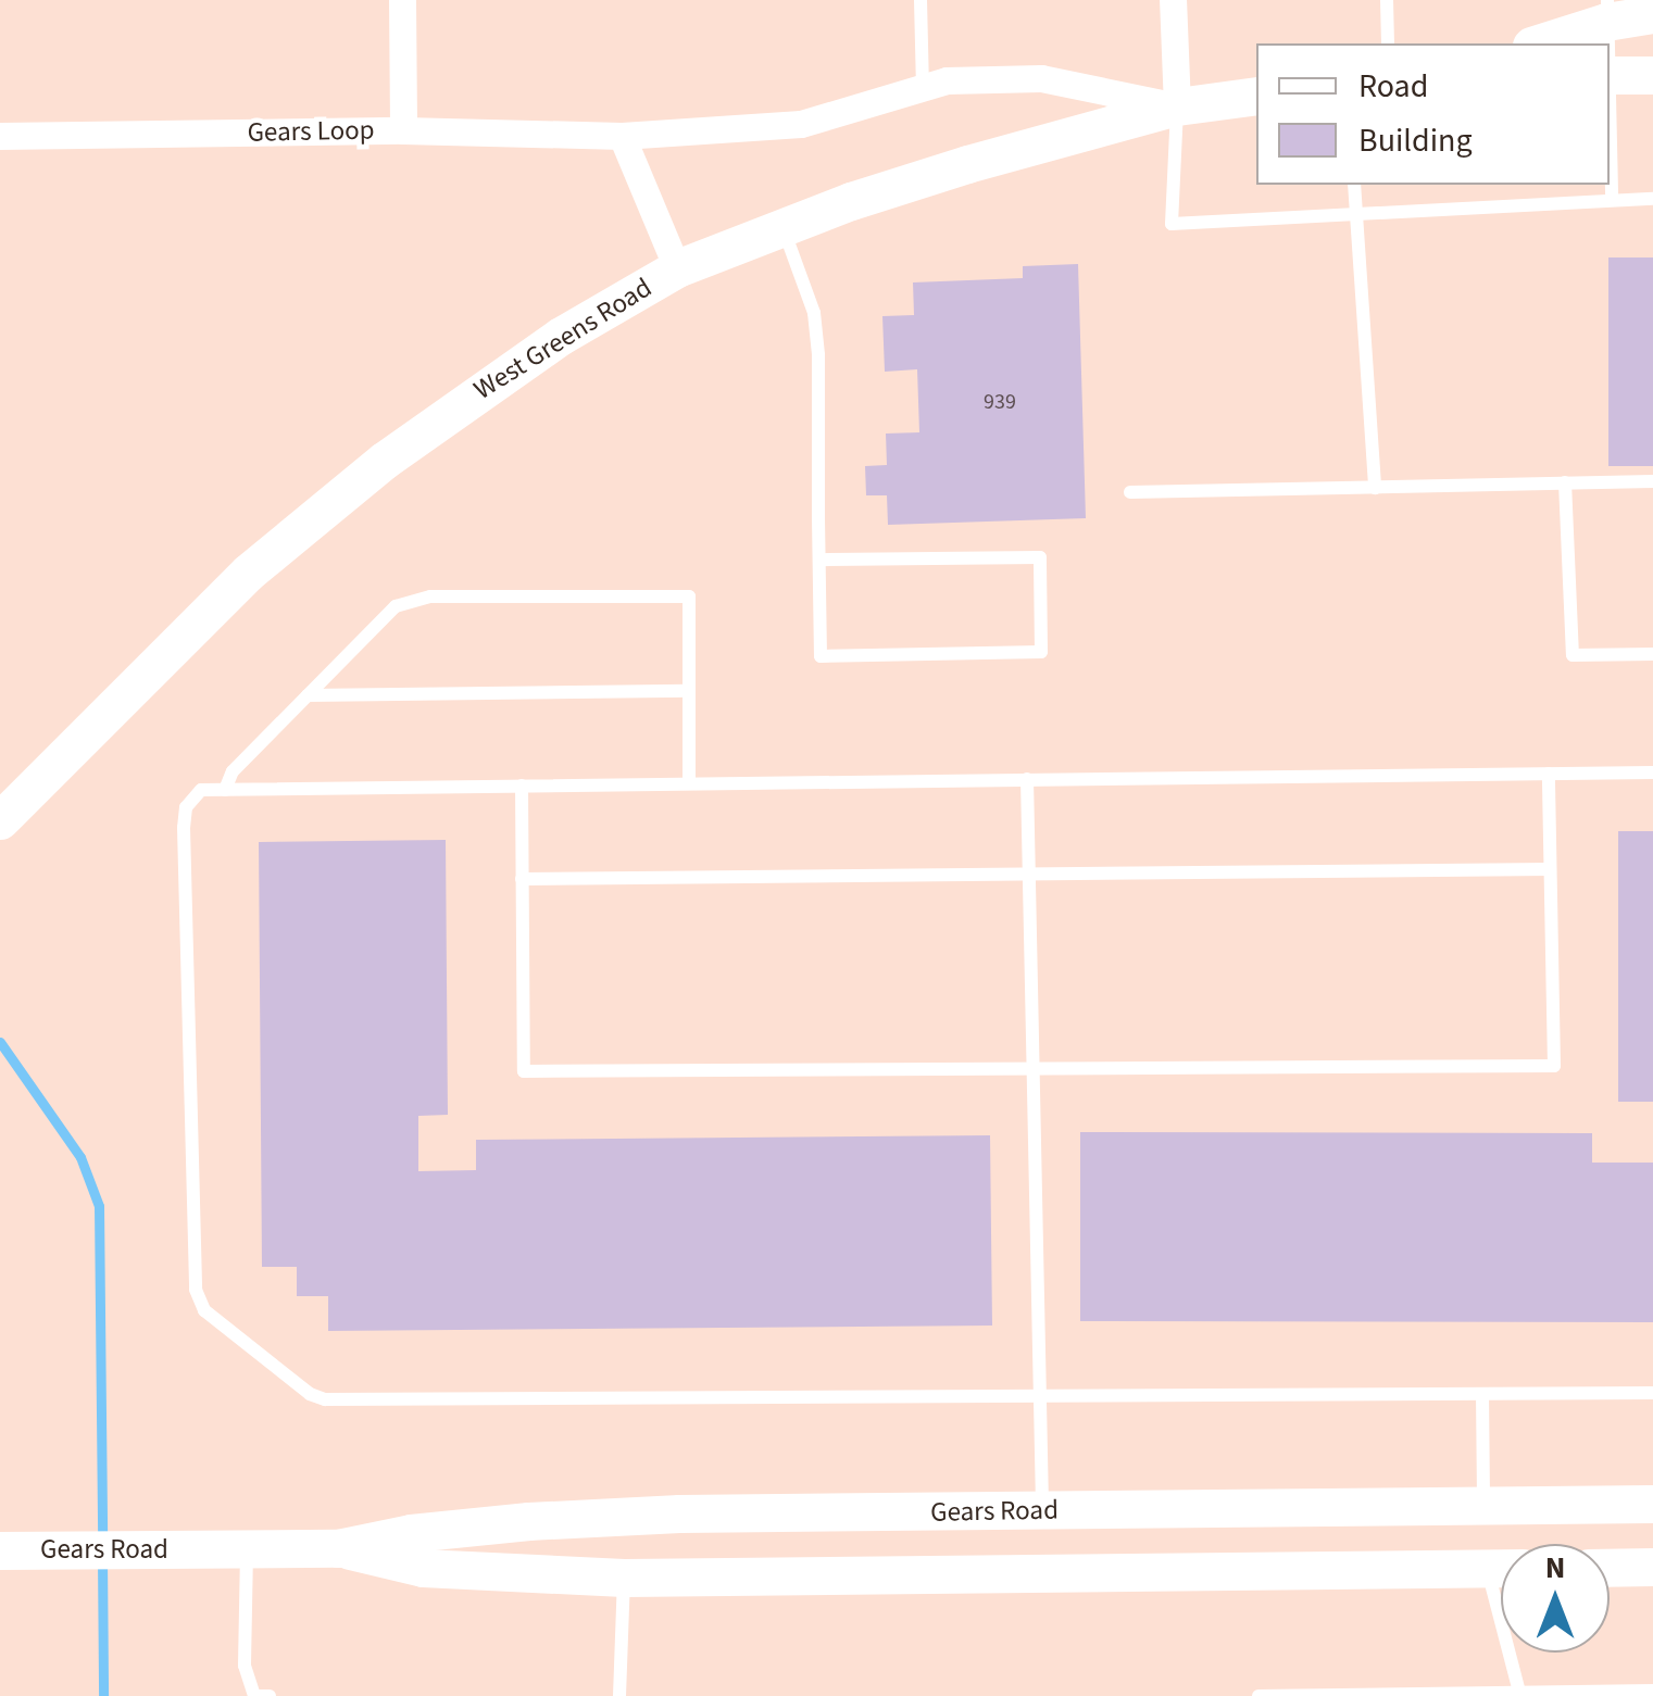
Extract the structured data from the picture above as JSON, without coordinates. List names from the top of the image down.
{
  "streets": {
    "street": ["Gears Loop", "West Greens Road", "Gears Road"]
  },
  "crossings": [
    ["Gears Loop", "West Greens Road"]
  ],
  "house_numbers": ["939"],
  "legend": ["Road", "Building"],
  "north": "top"
}
